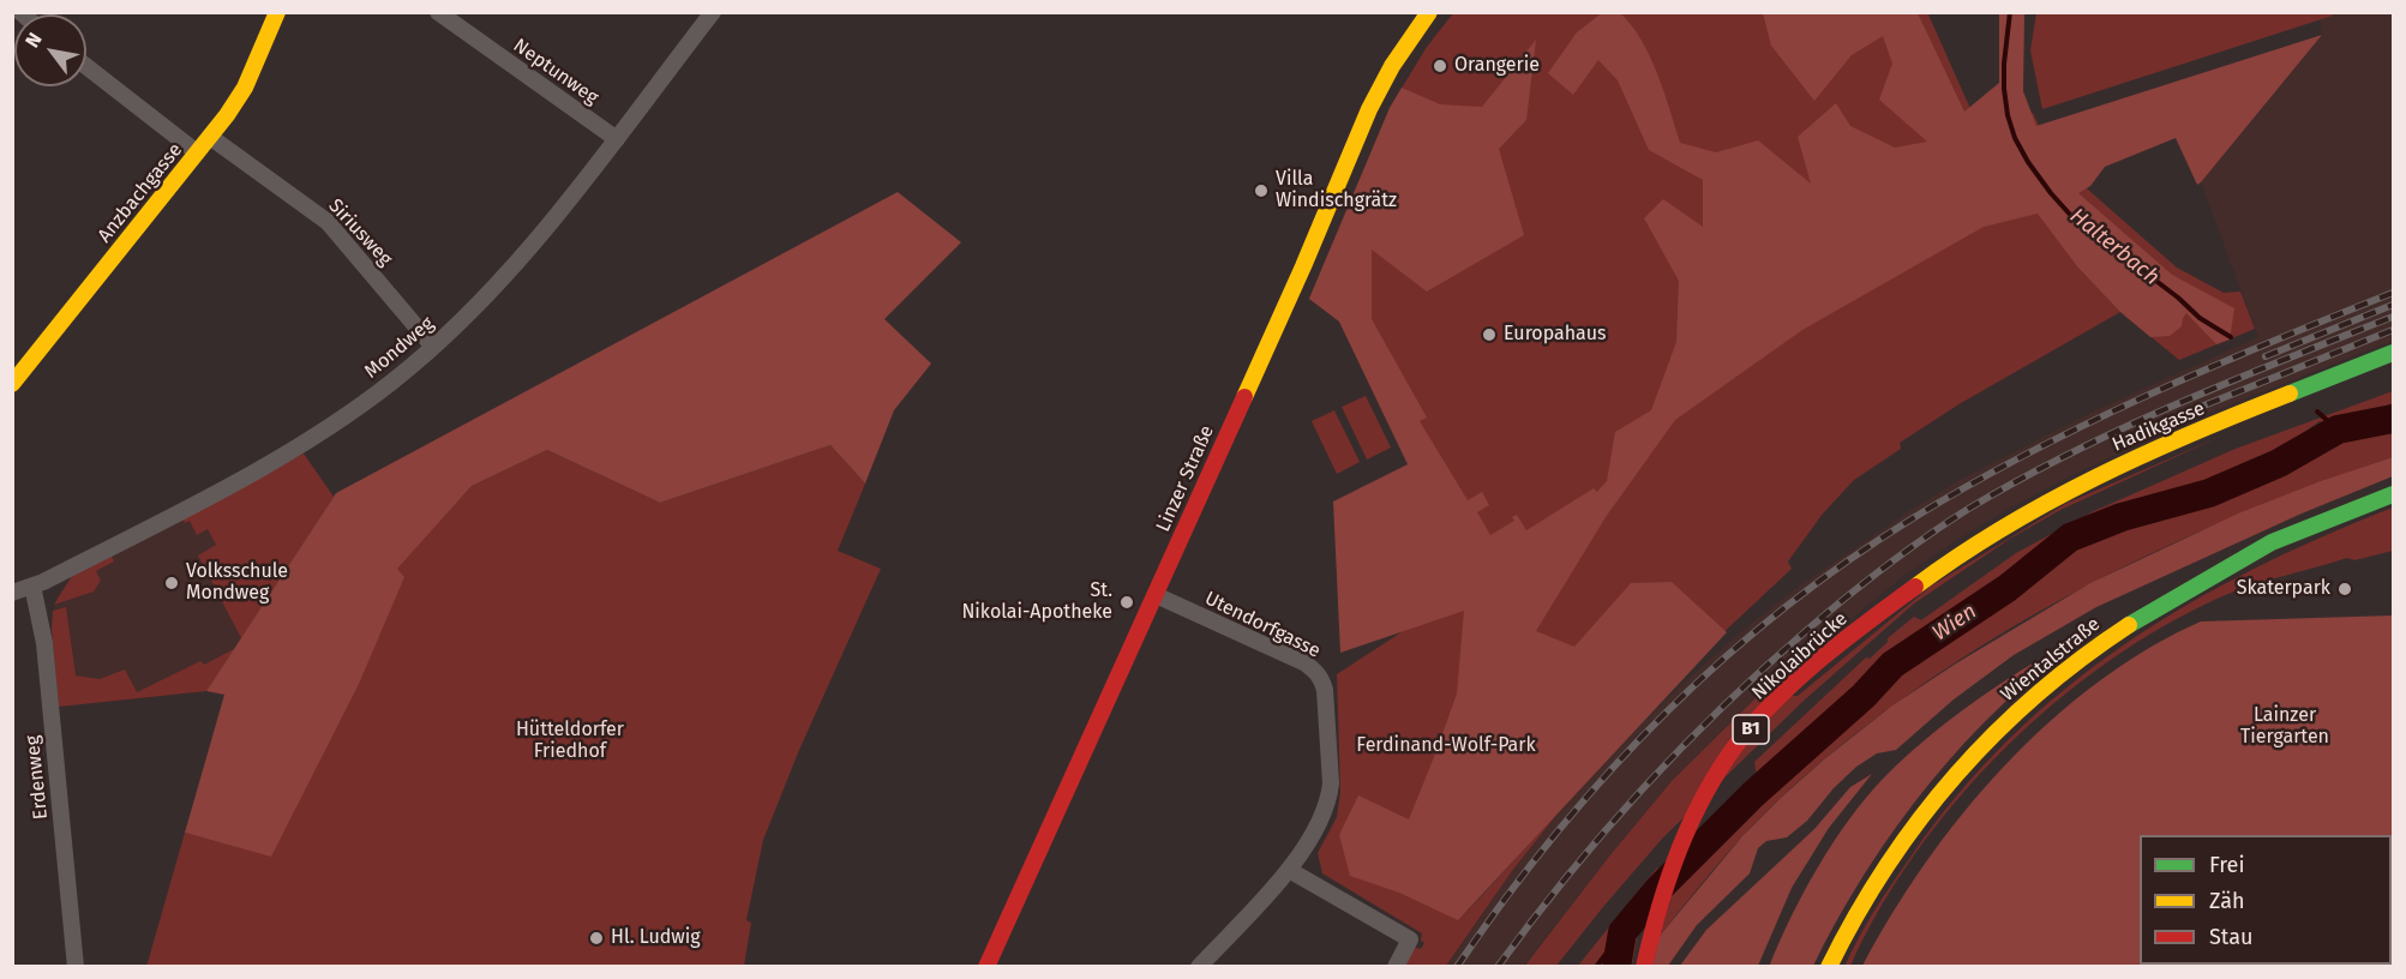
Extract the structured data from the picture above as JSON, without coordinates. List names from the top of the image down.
{
  "streets": {
    "main road": [
      "Anzbachgasse",
      "Hadikgasse",
      "Linzer Straße",
      "Nikolaibrücke",
      "Wientalstraße",
      "B1"
    ],
    "street": [
      "Neptunweg",
      "Siriusweg",
      "Mondweg",
      "Utendorfgasse",
      "Erdenweg"
    ]
  },
  "crossings": [
    ["Neptunweg", "Mondweg"],
    ["Anzbachgasse", "Siriusweg"],
    ["Siriusweg", "Mondweg"],
    ["Mondweg", "Erdenweg"],
    ["Hadikgasse", "Nikolaibrücke"],
    ["Linzer Straße", "Utendorfgasse"]
  ],
  "water": ["Halterbach", "Wien"],
  "parks": ["Lainzer Tiergarten", "Hütteldorfer Friedhof", "Ferdinand-Wolf-Park"],
  "places": [
    "Orangerie",
    "Villa Windischgrätz",
    "Europahaus",
    "Volksschule Mondweg",
    "Skaterpark",
    "St. Nikolai-Apotheke",
    "Hl. Ludwig"
  ],
  "legend": ["Frei", "Zäh", "Stau"],
  "north": "top left"
}
